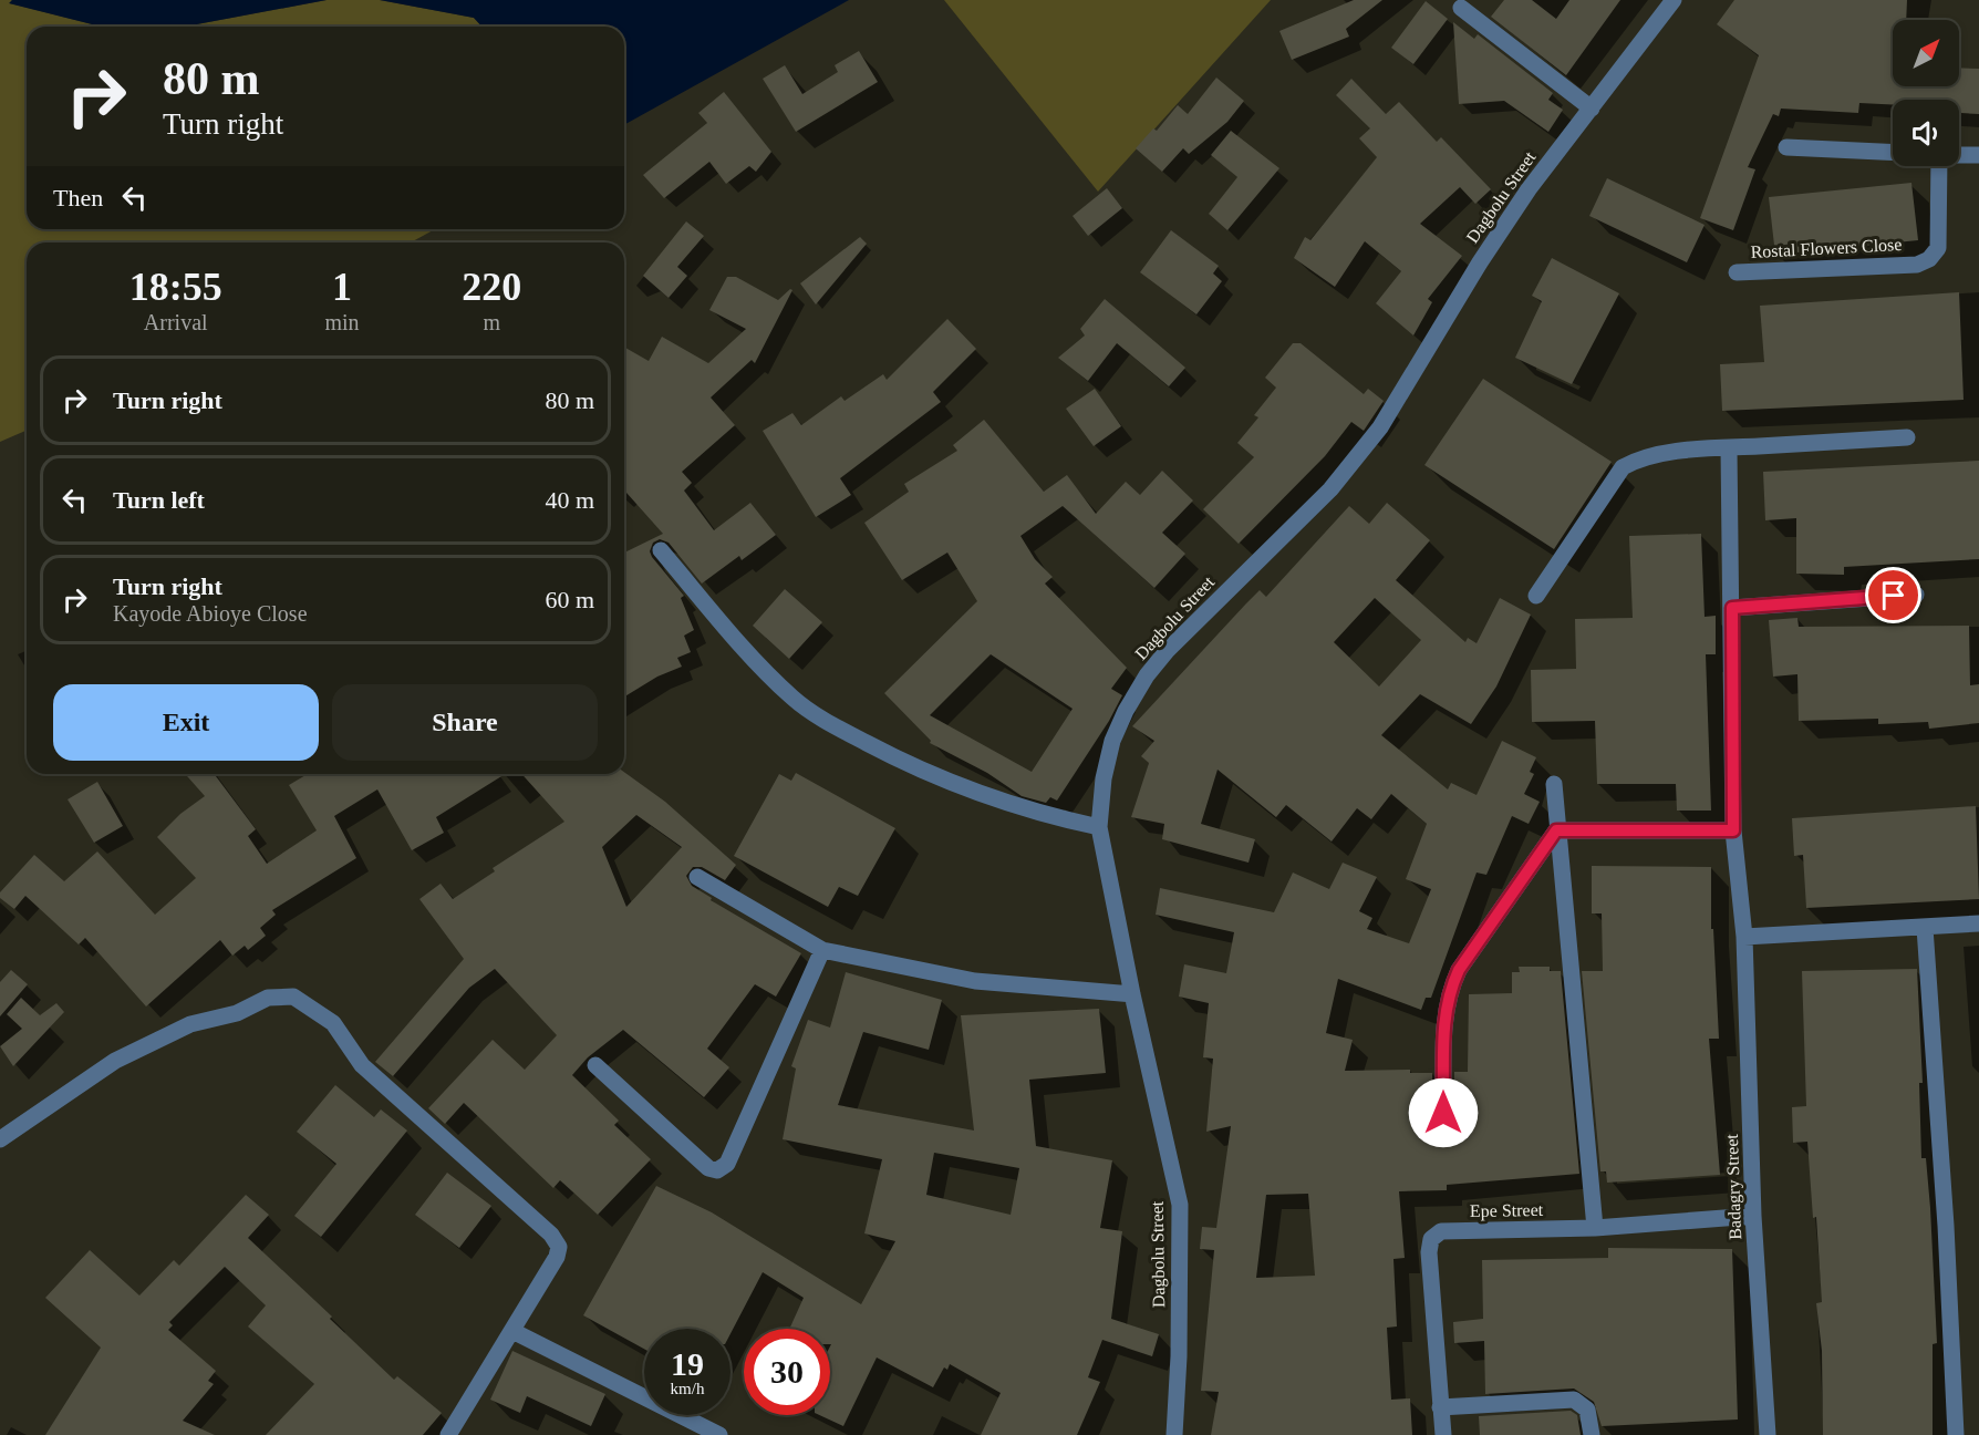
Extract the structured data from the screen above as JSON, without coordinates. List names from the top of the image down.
{
  "streets": {
    "street": [
      "Dagbolu Street",
      "Rostal Flowers Close",
      "Badagry Street",
      "Epe Street"
    ]
  },
  "crossings": [
    ["Badagry Street", "Epe Street"]
  ],
  "north": "top right",
  "page": {
    "turn": ["80 m", "Turn right"],
    "then": "Then",
    "eta": [
      "18:55",
      "Arrival",
      "1",
      "min",
      "220",
      "m"
    ],
    "list": [
      {
        "name": "Turn right",
        "value": "80 m"
      },
      {
        "name": "Turn left",
        "value": "40 m"
      },
      {
        "name": "Turn right",
        "note": "Kayode Abioye Close",
        "value": "60 m"
      }
    ],
    "buttons": ["Exit", "Share"],
    "speed": "19 km/h",
    "limit": "30"
  }
}
